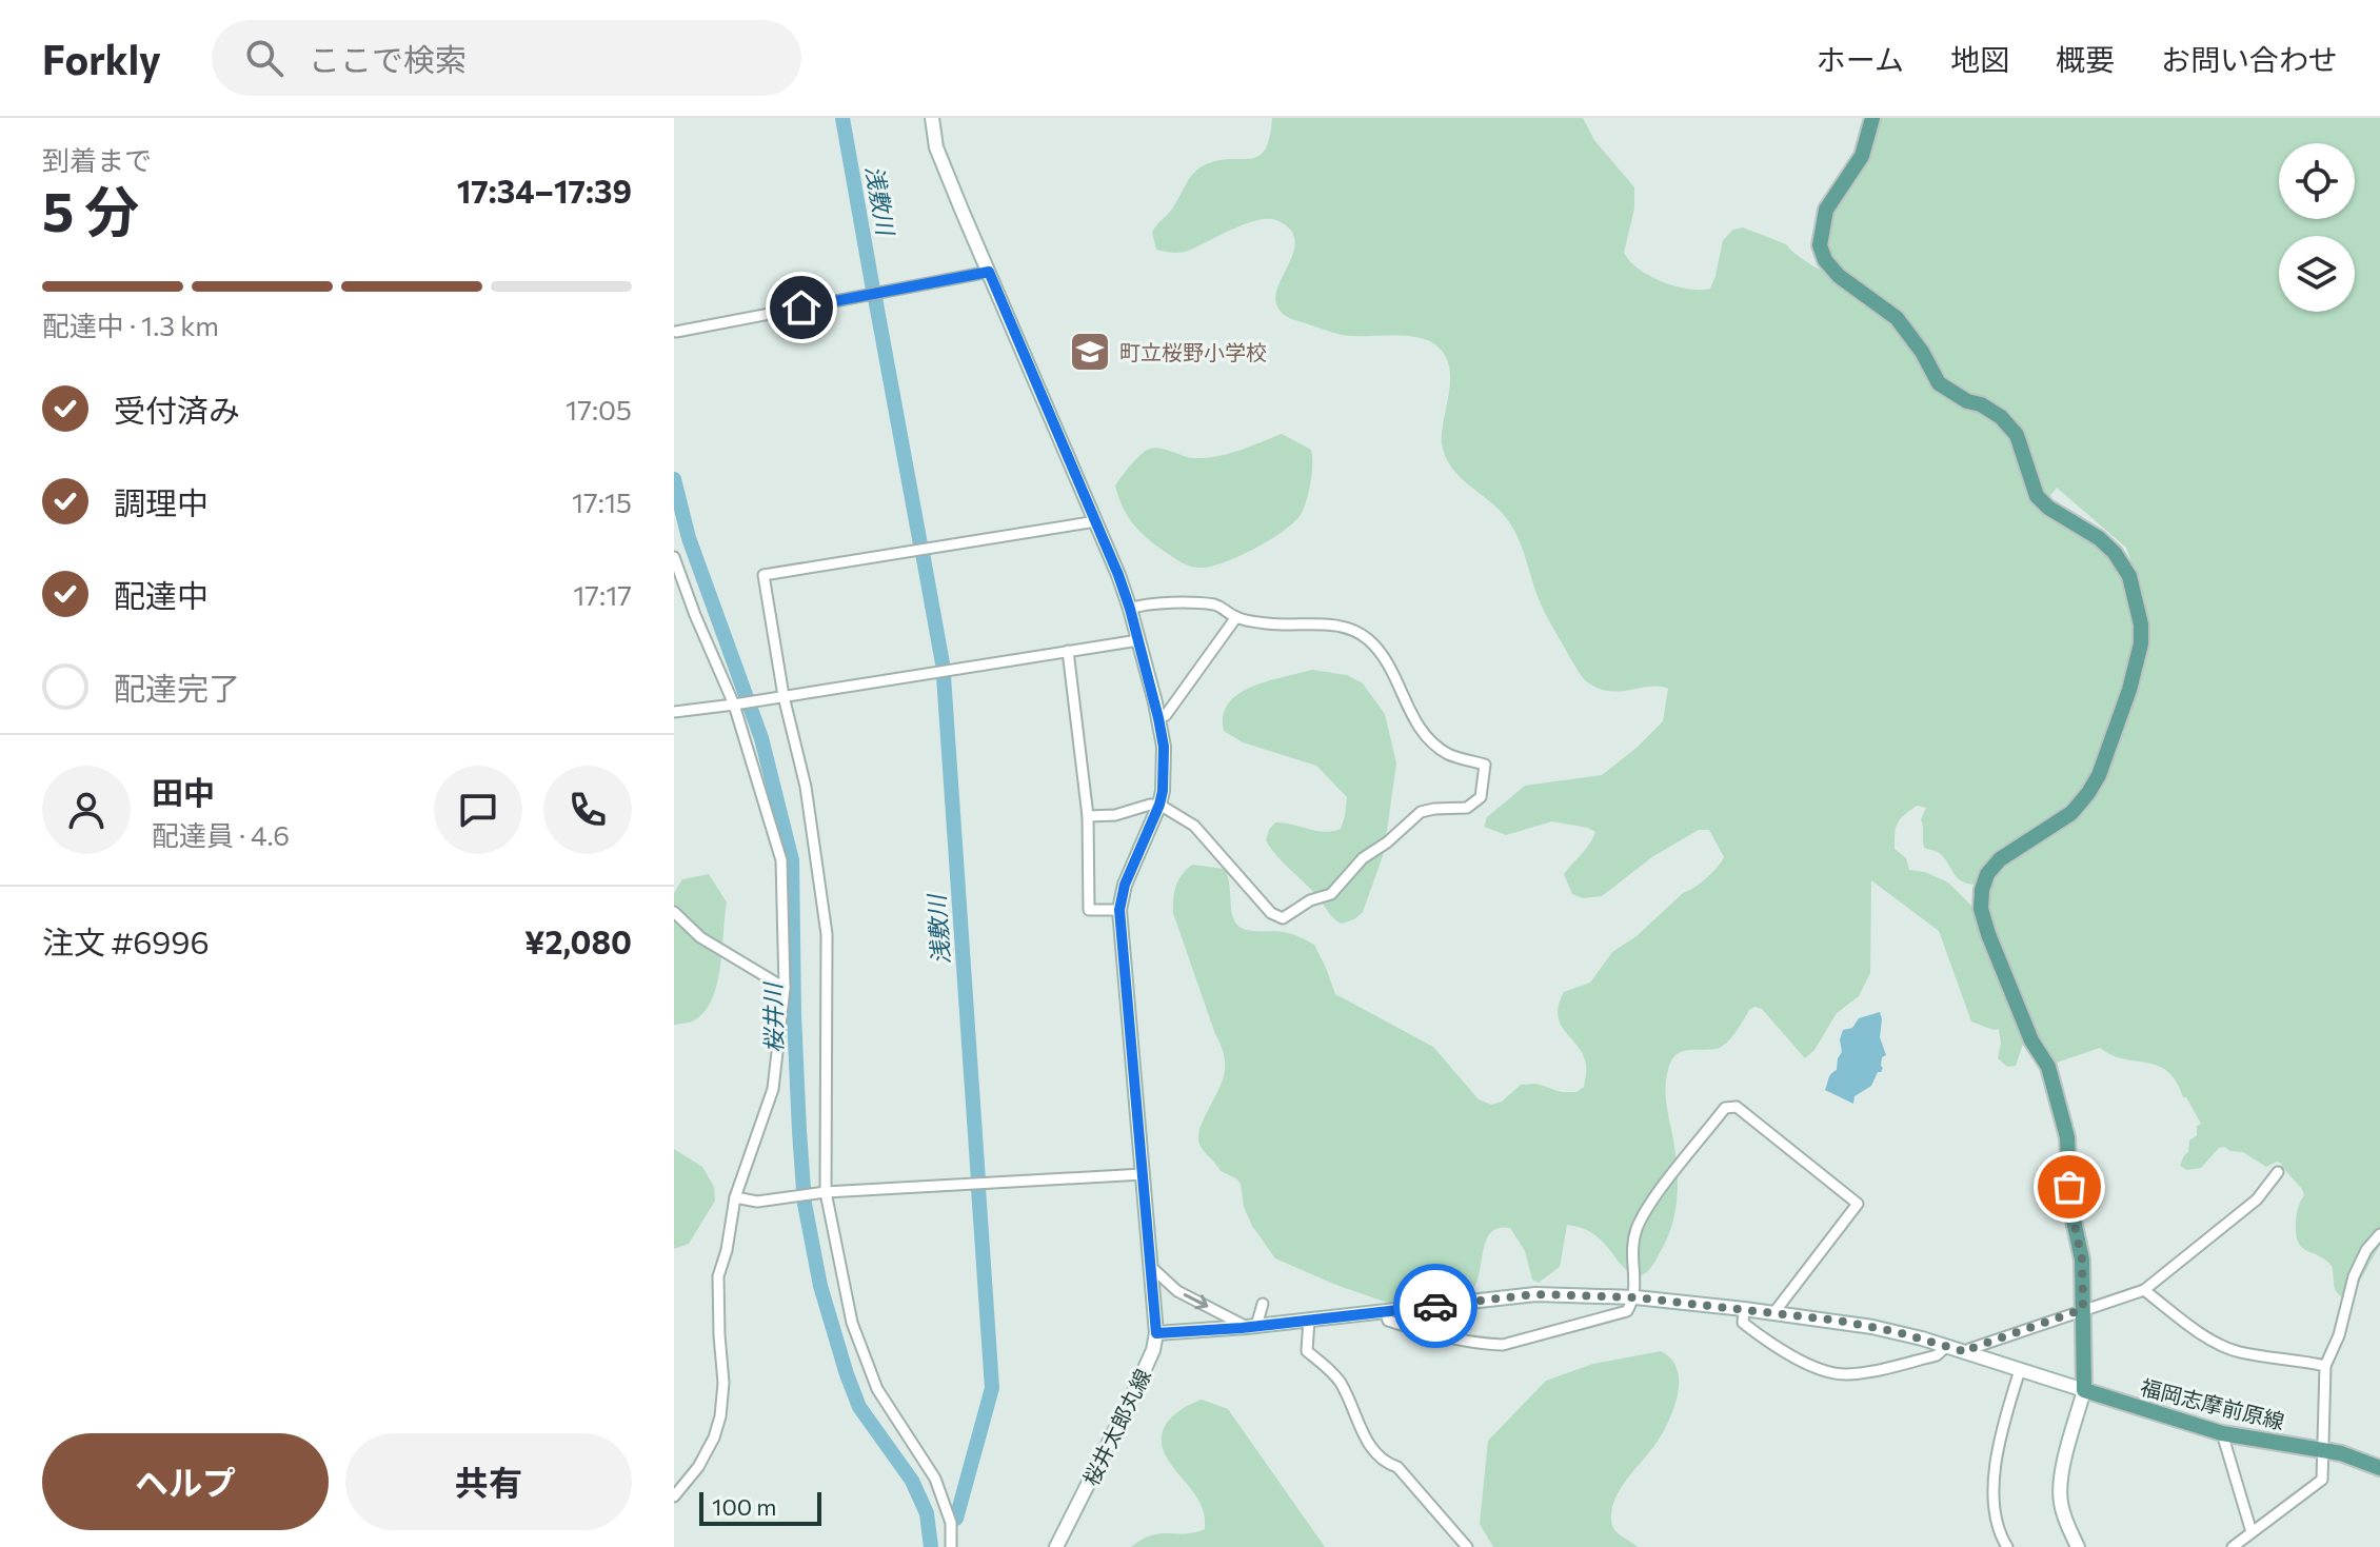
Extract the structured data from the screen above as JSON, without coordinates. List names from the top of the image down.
{
  "streets": {
    "main road": ["福岡志摩前原線"],
    "street": ["桜井太郎丸線"]
  },
  "water": ["浅敷川", "桜井川"],
  "places": {
    "school or university": ["町立桜野小学校"]
  },
  "scale_bar": "100 m",
  "page": {
    "header": "Forkly",
    "search": "ここで検索",
    "nav": [
      "ホーム",
      "地図",
      "概要",
      "お問い合わせ"
    ],
    "heading": ["5 分", "到着まで", "17:34–17:39"],
    "panel": [
      "田中",
      "配達員 · 4.6",
      "注文 #6996",
      "¥2,080"
    ],
    "bar": "配達中 · 1.3 km",
    "list": [
      ["受付済み", "17:05"],
      ["調理中", "17:15"],
      ["配達中", "17:17"],
      "配達完了"
    ],
    "buttons": ["ヘルプ", "共有"],
    "scale": "100 m"
  }
}
